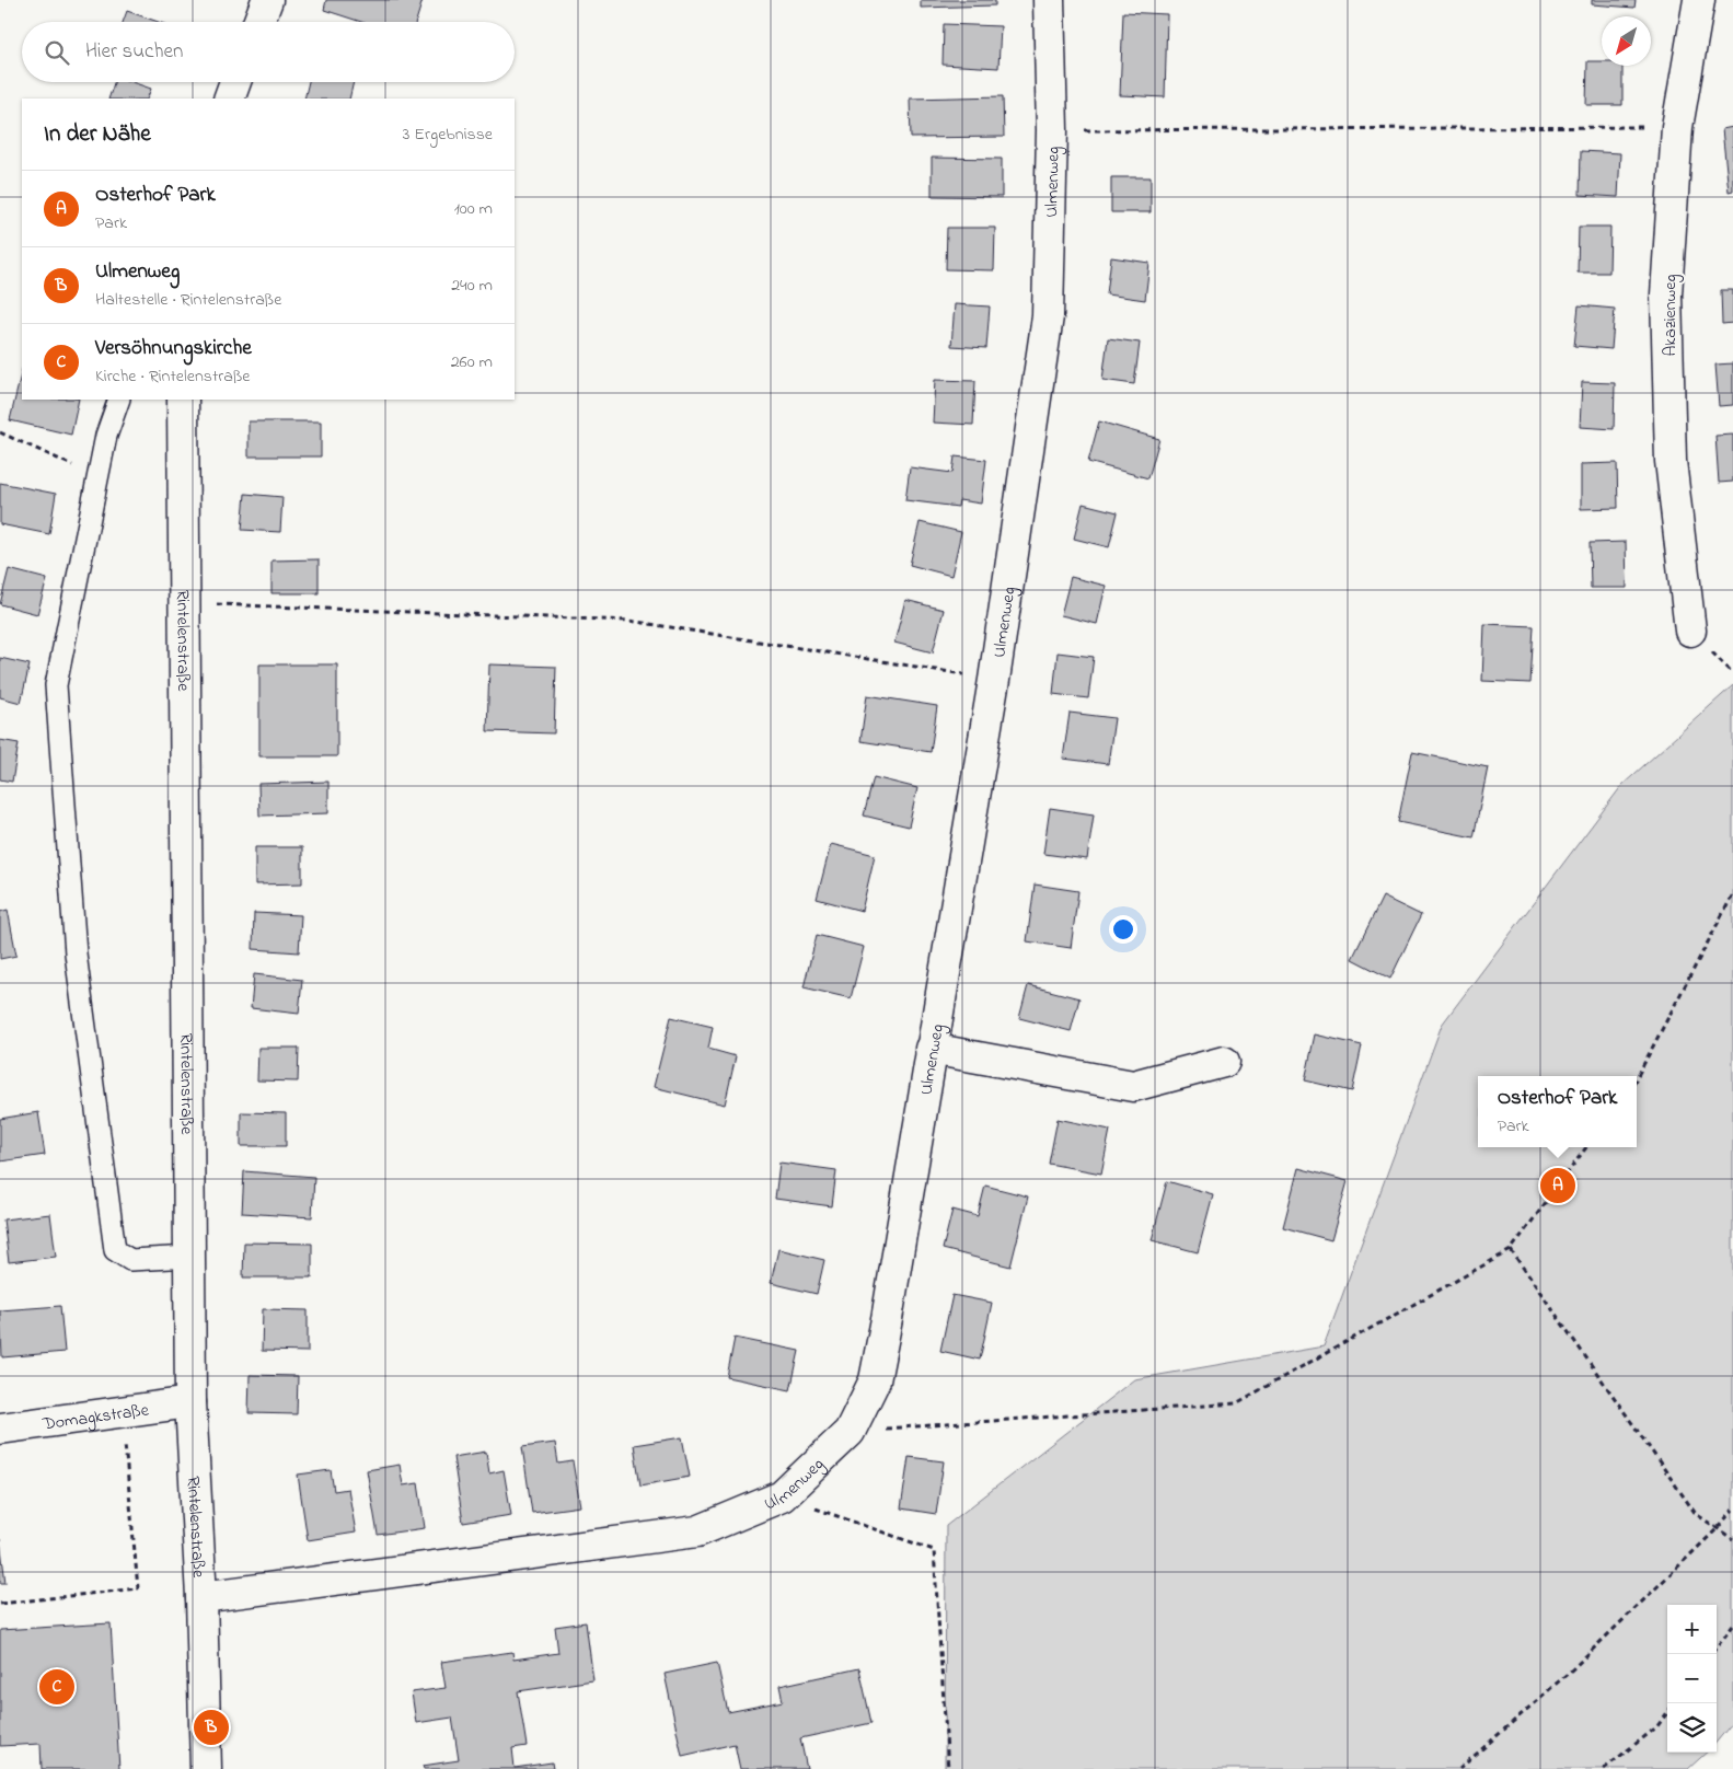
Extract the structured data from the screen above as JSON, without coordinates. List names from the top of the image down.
{
  "streets": {
    "street": [
      "Ulmenweg",
      "Akazienweg",
      "Rintelenstraße",
      "Domagkstraße"
    ]
  },
  "crossings": [
    ["Ulmenweg", "Rintelenstraße"],
    ["Rintelenstraße", "Domagkstraße"]
  ],
  "north": "bottom left",
  "page": {
    "search": "Hier suchen",
    "heading": ["In der Nähe", "3 Ergebnisse"],
    "list": [
      {
        "mark": "A",
        "name": "Osterhof Park",
        "note": "Park",
        "value": "100 m"
      },
      {
        "mark": "B",
        "name": "Ulmenweg",
        "note": "Haltestelle · Rintelenstraße",
        "value": "240 m"
      },
      {
        "mark": "C",
        "name": "Versöhnungskirche",
        "note": "Kirche · Rintelenstraße",
        "value": "260 m"
      }
    ],
    "popup": ["Osterhof Park", "Park"],
    "pins": ["A", "C", "B"],
    "map_buttons": ["+", "−"]
  }
}
